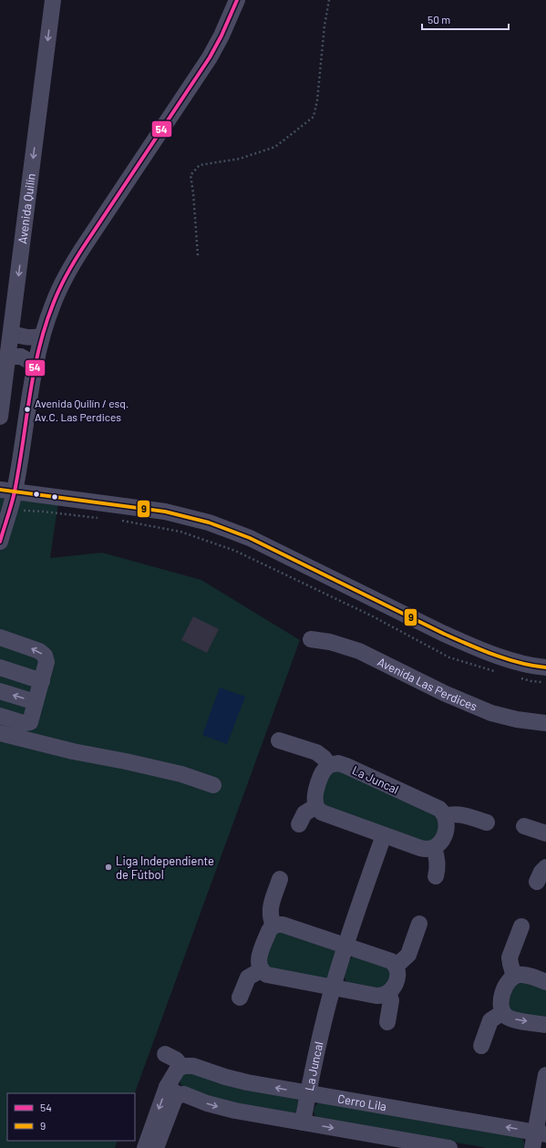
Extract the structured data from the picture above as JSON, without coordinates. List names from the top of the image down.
{
  "streets": {
    "street": [
      "Avenida Quilín",
      "Avenida Las Perdices",
      "La Juncal",
      "Cerro Lila"
    ]
  },
  "crossings": [
    ["La Juncal", "Cerro Lila"]
  ],
  "places": ["Avenida Quilín / esq. Av.C. Las Perdices", "Liga Independiente de Fútbol"],
  "lines": ["transit line 54", "transit line 9"],
  "legend": ["54", "9"],
  "scale_bar": "50 m"
}
